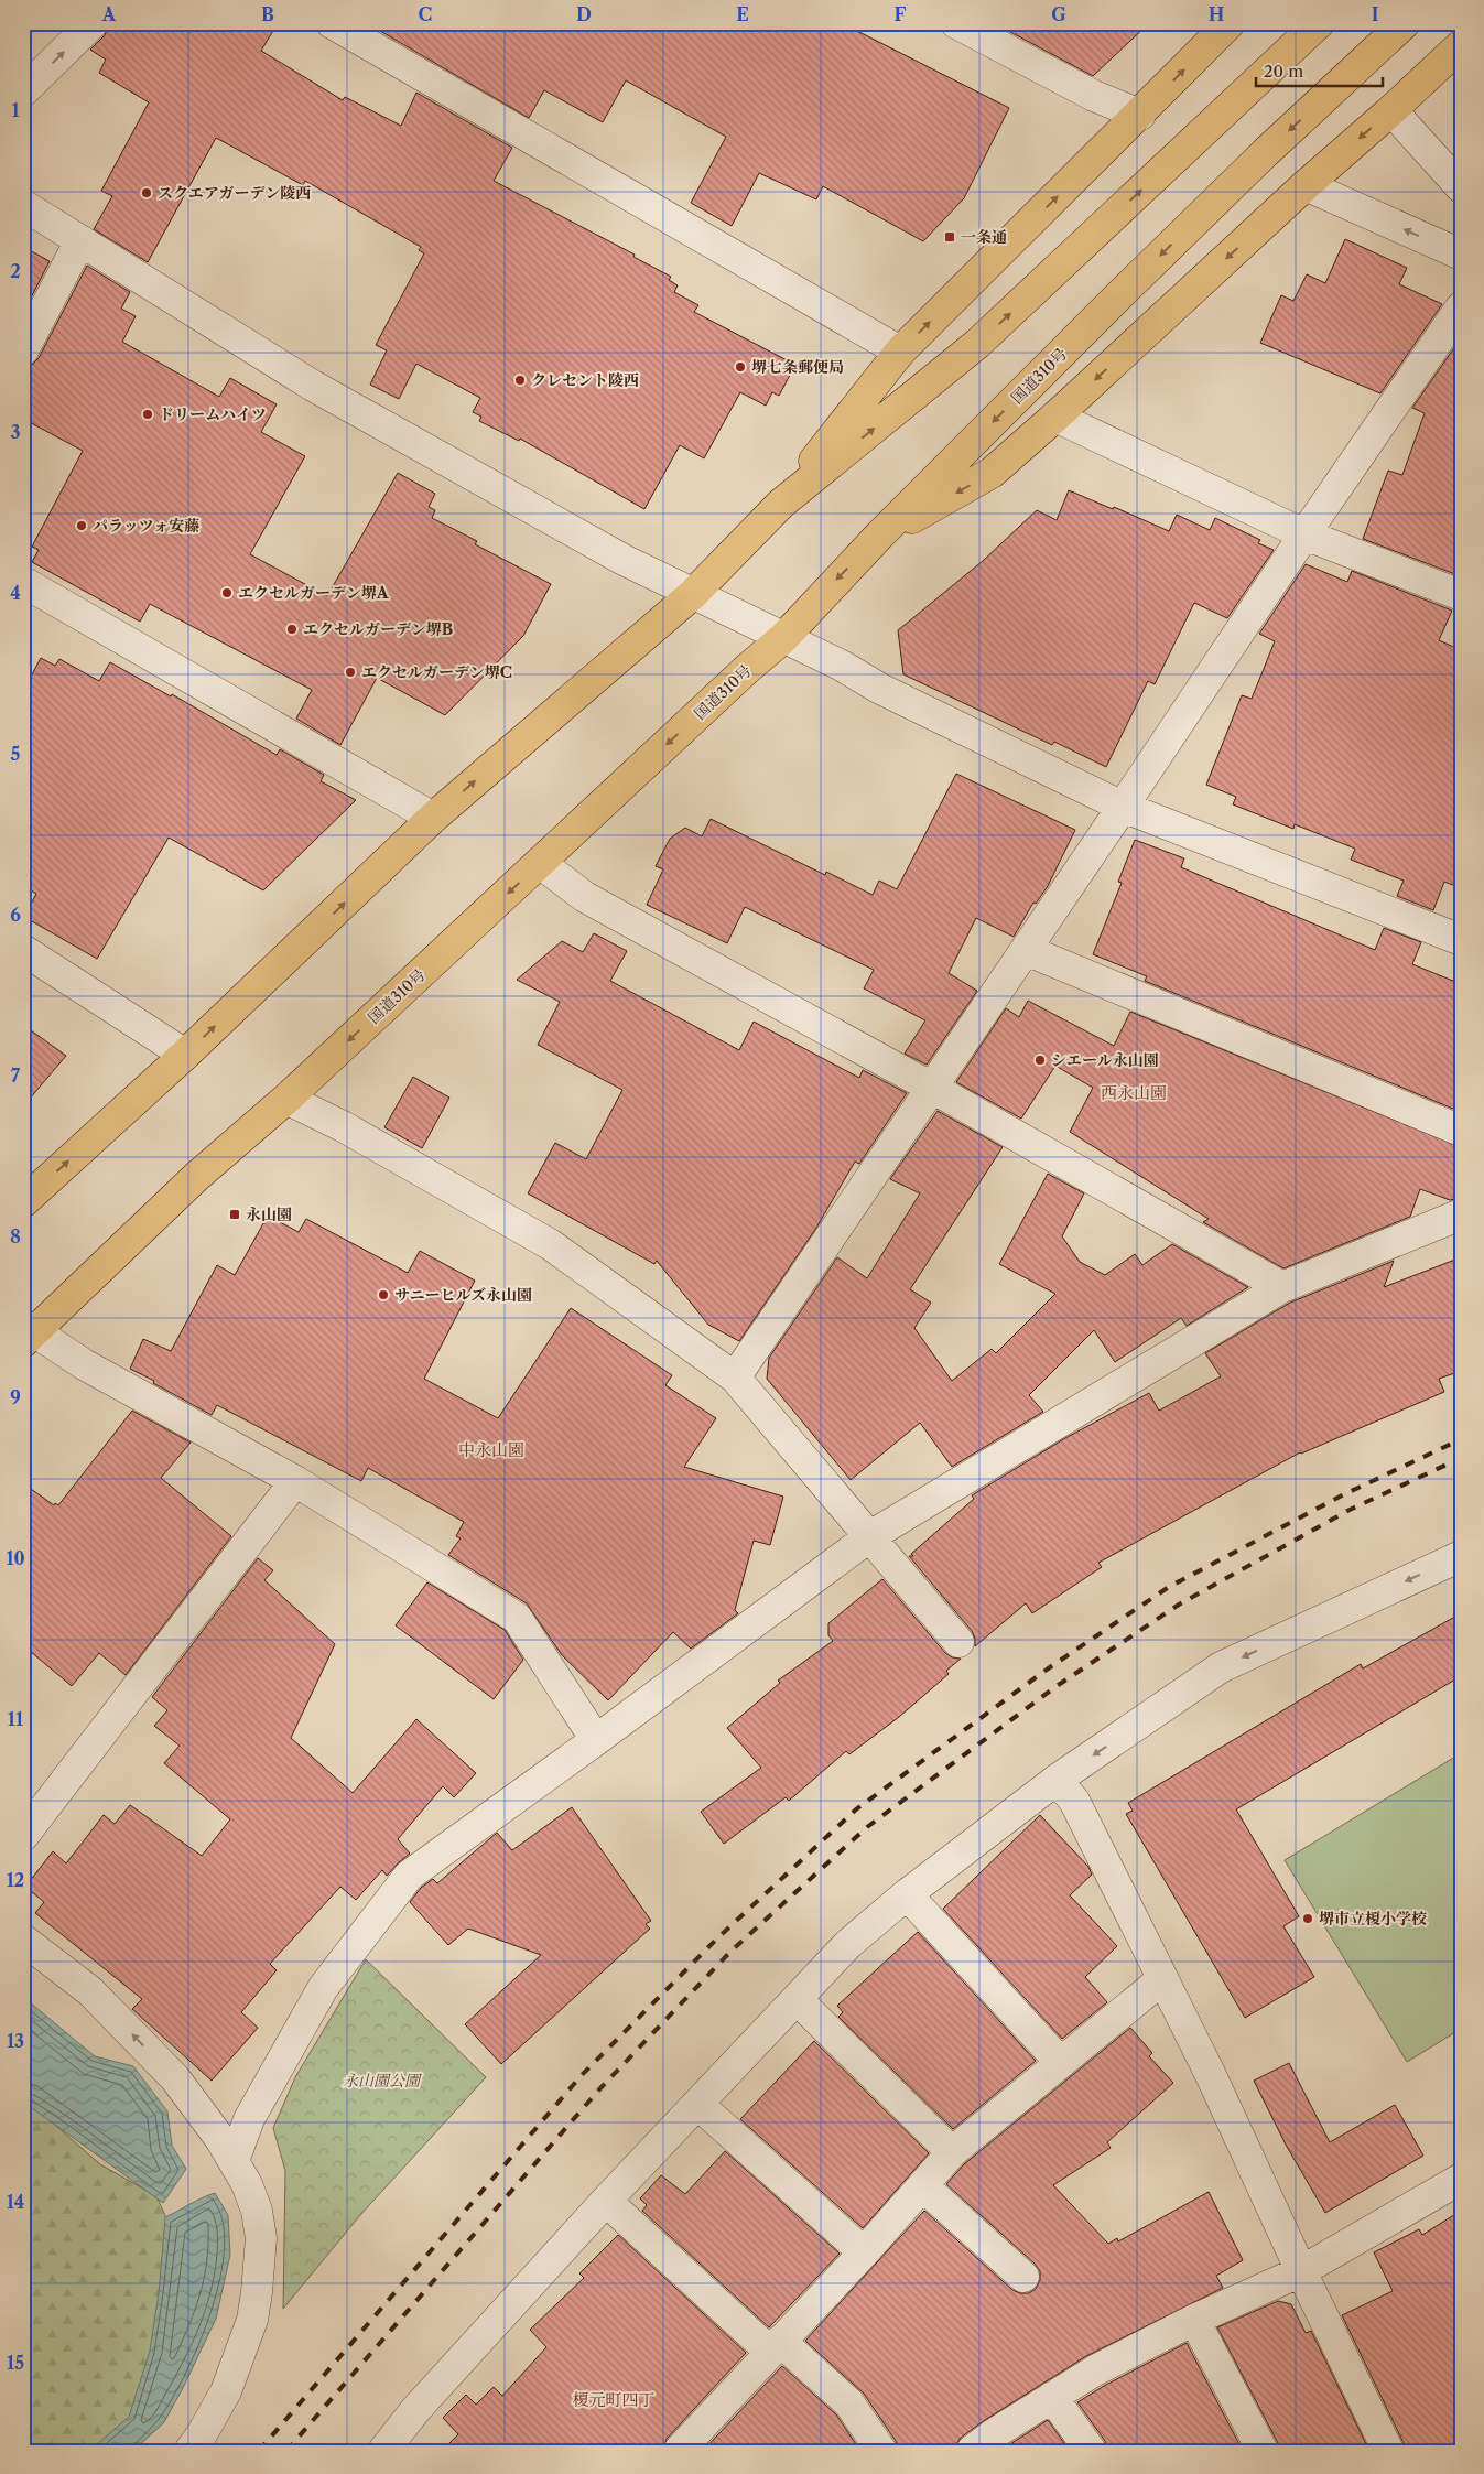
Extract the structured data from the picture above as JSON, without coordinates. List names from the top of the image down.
{
  "streets": {
    "highway": ["国道310号"]
  },
  "districts": ["西永山園", "中永山園", "榎元町四丁"],
  "parks": ["永山園公園"],
  "places": {
    "other": [
      "スクエアガーデン陵西",
      "堺七条郵便局",
      "クレセント陵西",
      "ドリームハイツ",
      "パラッツォ安藤",
      "エクセルガーデン堺A",
      "エクセルガーデン堺B",
      "エクセルガーデン堺C",
      "シエール永山園",
      "サニーヒルズ永山園",
      "堺市立榎小学校"
    ],
    "transit": ["一条通", "永山園"]
  },
  "scale_bar": "20 m",
  "grid": {
    "columns": [
      "A",
      "B",
      "C",
      "D",
      "E",
      "F",
      "G",
      "H",
      "I"
    ],
    "rows": [
      "1",
      "2",
      "3",
      "4",
      "5",
      "6",
      "7",
      "8",
      "9",
      "10",
      "11",
      "12",
      "13",
      "14",
      "15"
    ]
  }
}
